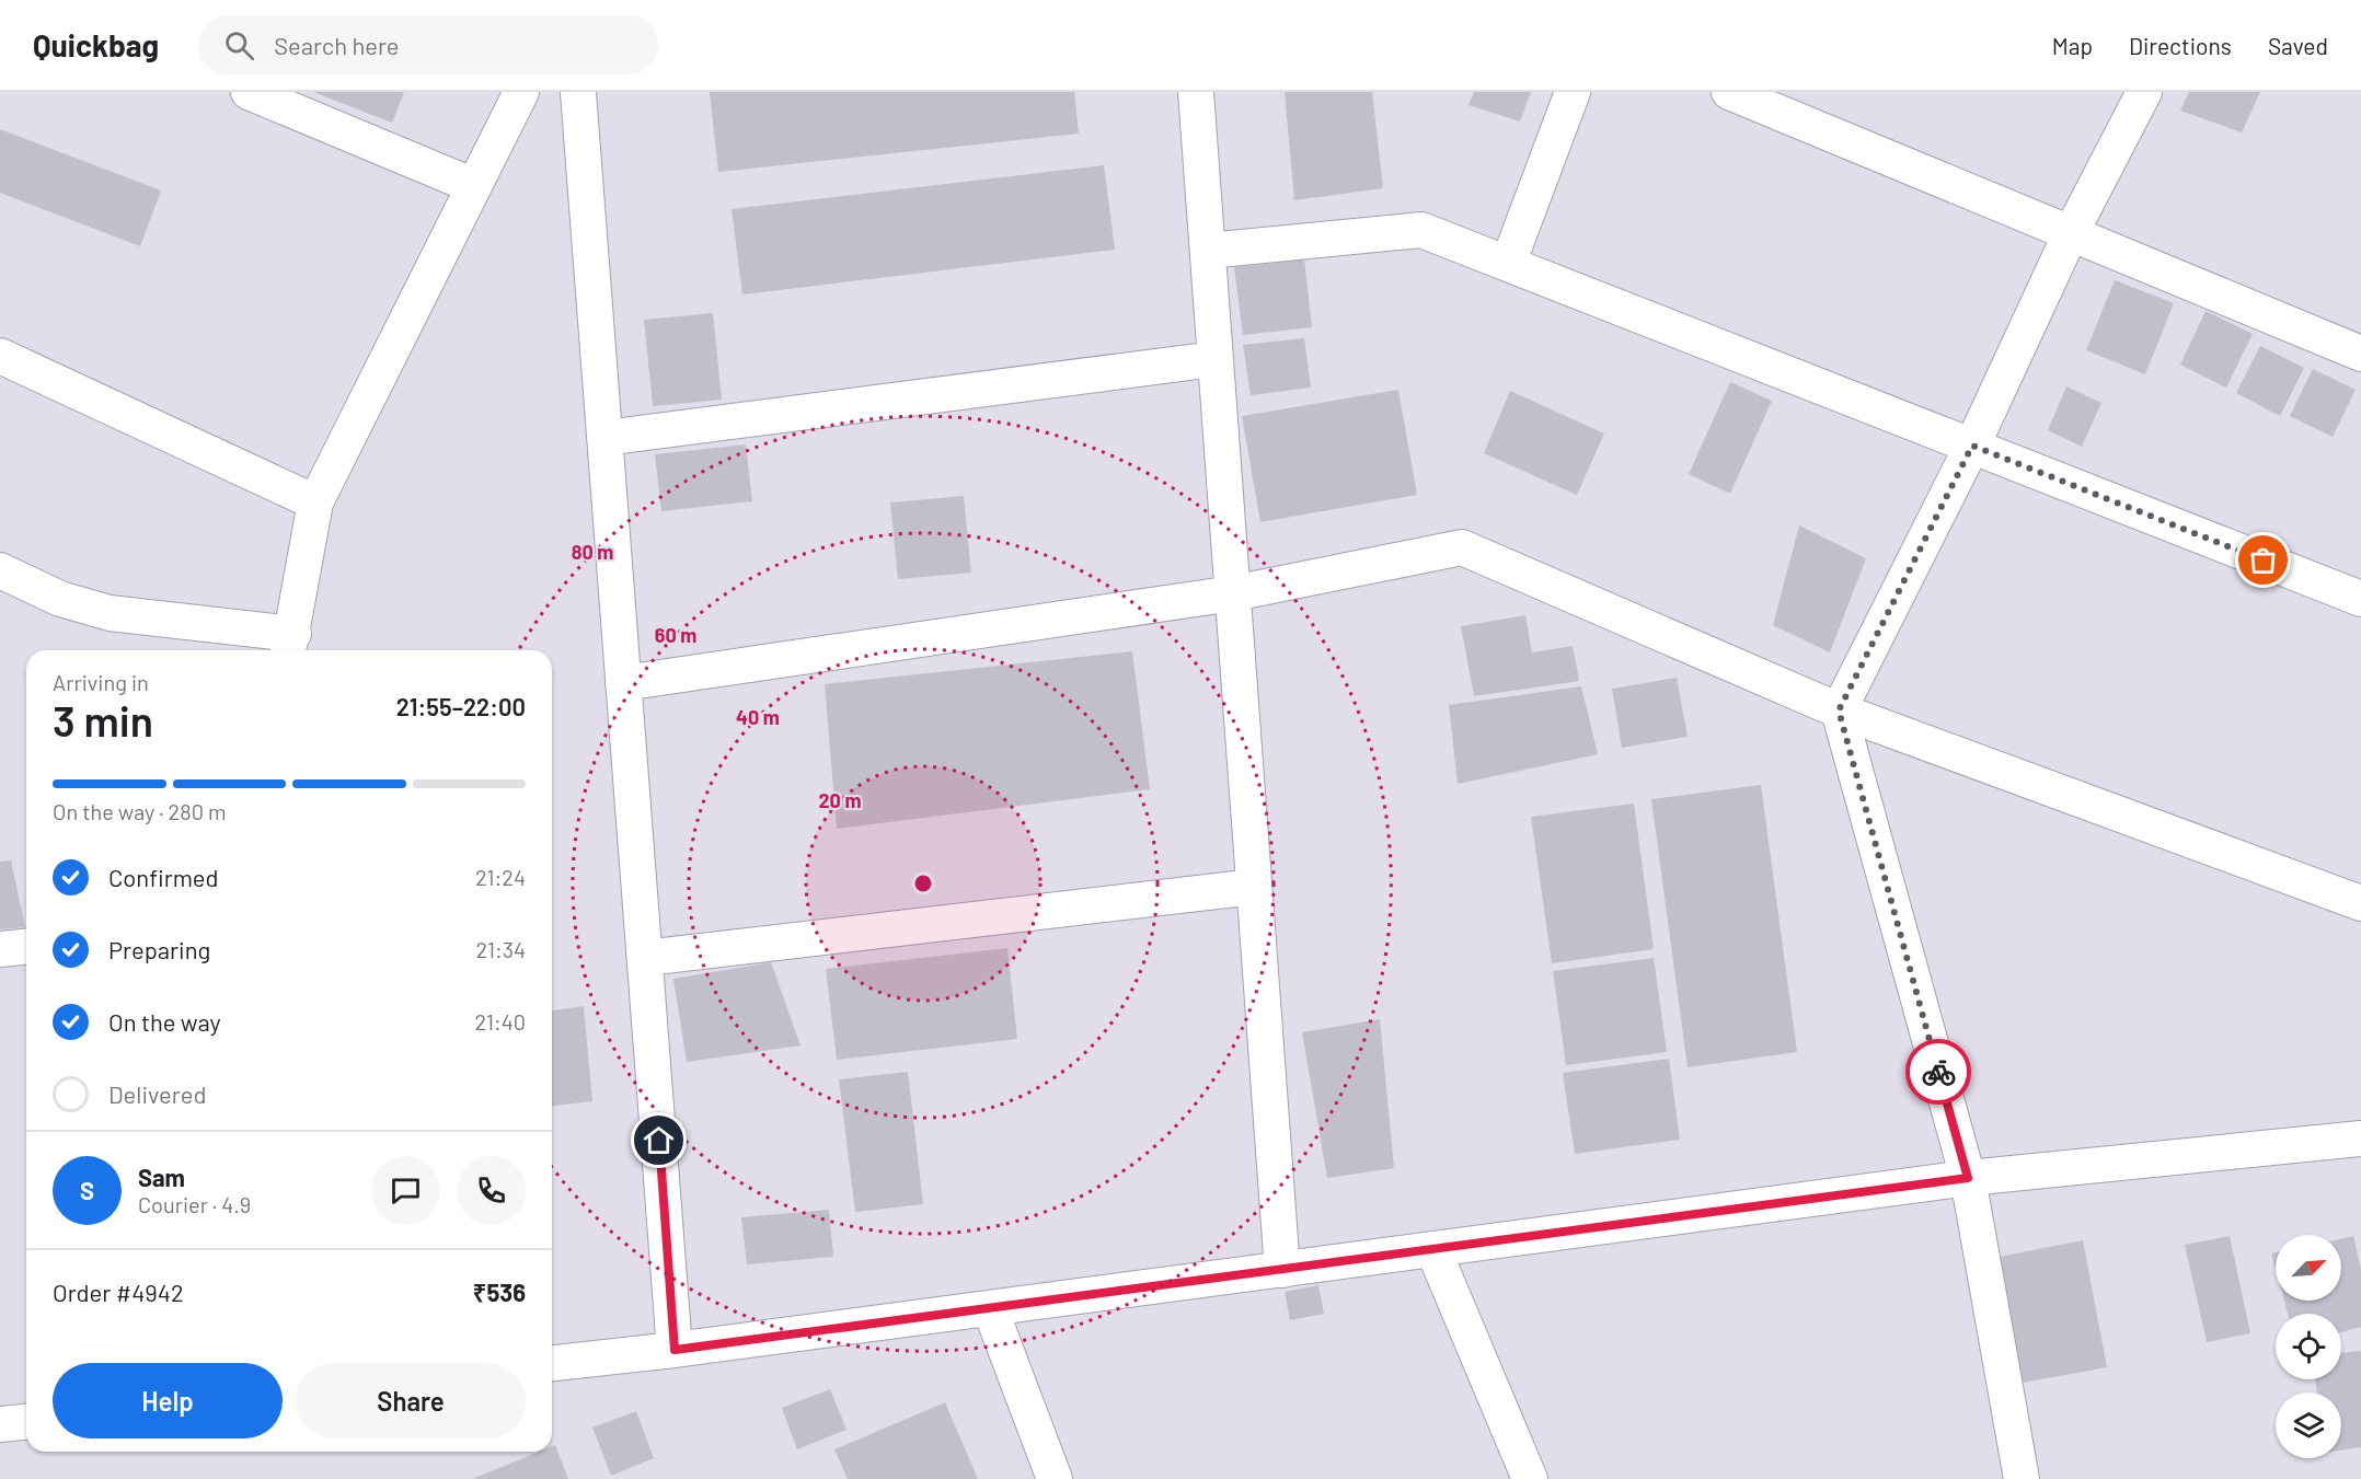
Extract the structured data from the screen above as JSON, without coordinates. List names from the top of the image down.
{
  "north": "top right",
  "page": {
    "header": "Quickbag",
    "search": "Search here",
    "nav": ["Map", "Directions", "Saved"],
    "heading": ["3 min", "Arriving in", "21:55–22:00"],
    "panel": [
      "Sam",
      "Courier · 4.9",
      "Order #4942",
      "₹536"
    ],
    "bar": "On the way · 280 m",
    "list": [
      ["Confirmed", "21:24"],
      ["Preparing", "21:34"],
      ["On the way", "21:40"],
      "Delivered"
    ],
    "round": "S",
    "buttons": ["Help", "Share"]
  },
  "rings": [
    "80 m",
    "60 m",
    "40 m",
    "20 m"
  ]
}
